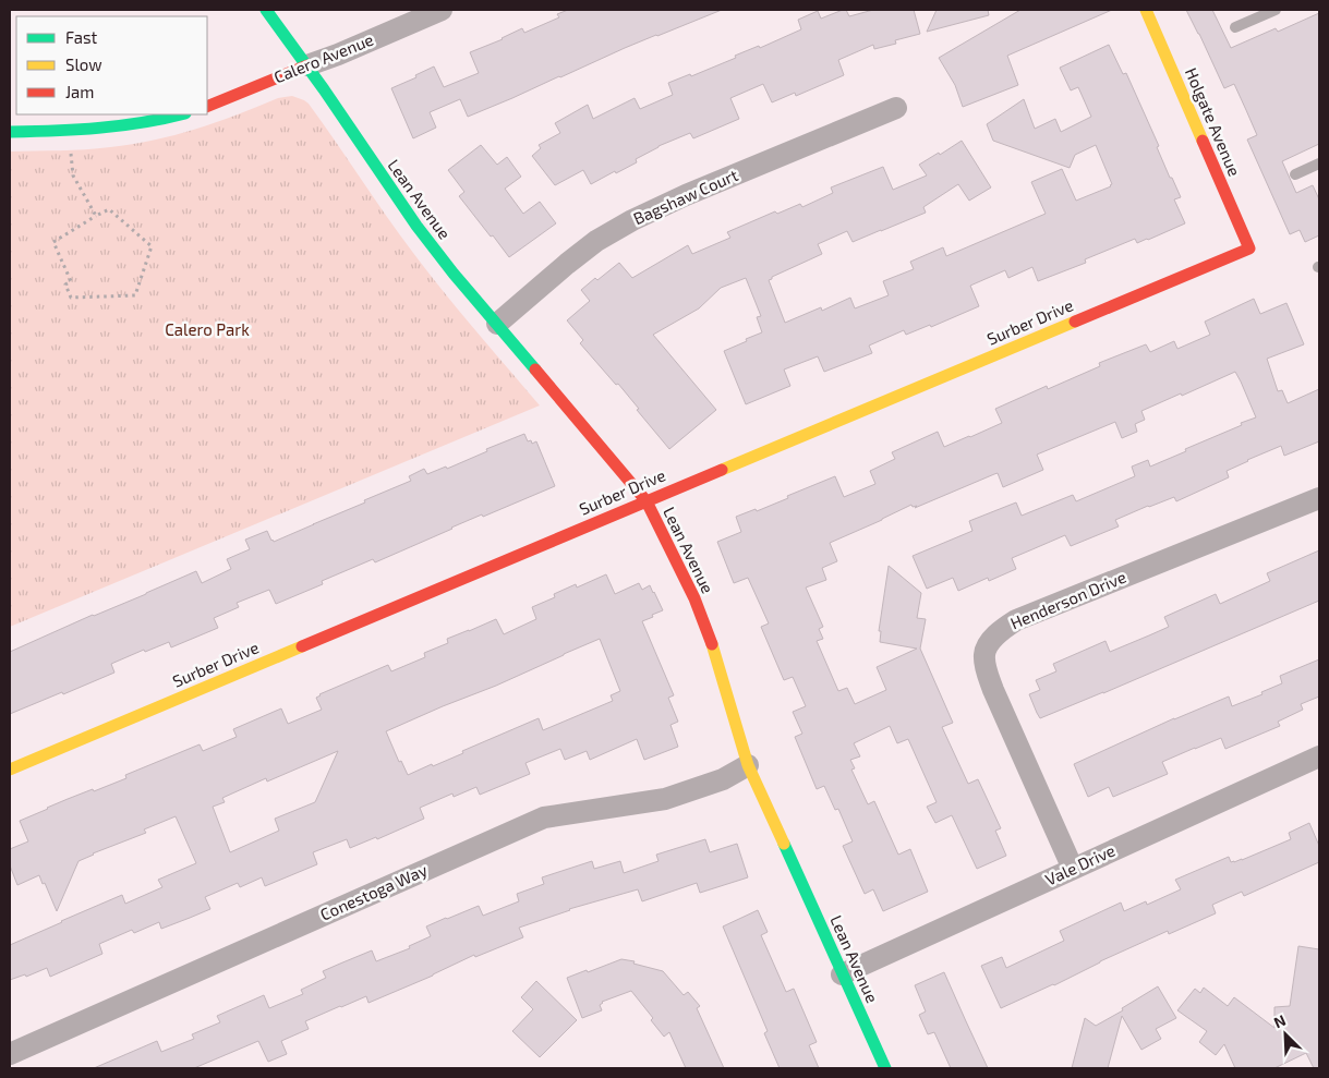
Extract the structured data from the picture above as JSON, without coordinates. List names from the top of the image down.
{
  "streets": {
    "street": [
      "Calero Avenue",
      "Holgate Avenue",
      "Bagshaw Court",
      "Lean Avenue",
      "Surber Drive",
      "Henderson Drive",
      "Vale Drive",
      "Conestoga Way"
    ]
  },
  "crossings": [
    ["Calero Avenue", "Lean Avenue"],
    ["Holgate Avenue", "Surber Drive"],
    ["Bagshaw Court", "Lean Avenue"],
    ["Lean Avenue", "Surber Drive"],
    ["Lean Avenue", "Vale Drive"],
    ["Lean Avenue", "Conestoga Way"],
    ["Henderson Drive", "Vale Drive"]
  ],
  "parks": ["Calero Park"],
  "legend": ["Fast", "Slow", "Jam"],
  "north": "top left"
}
